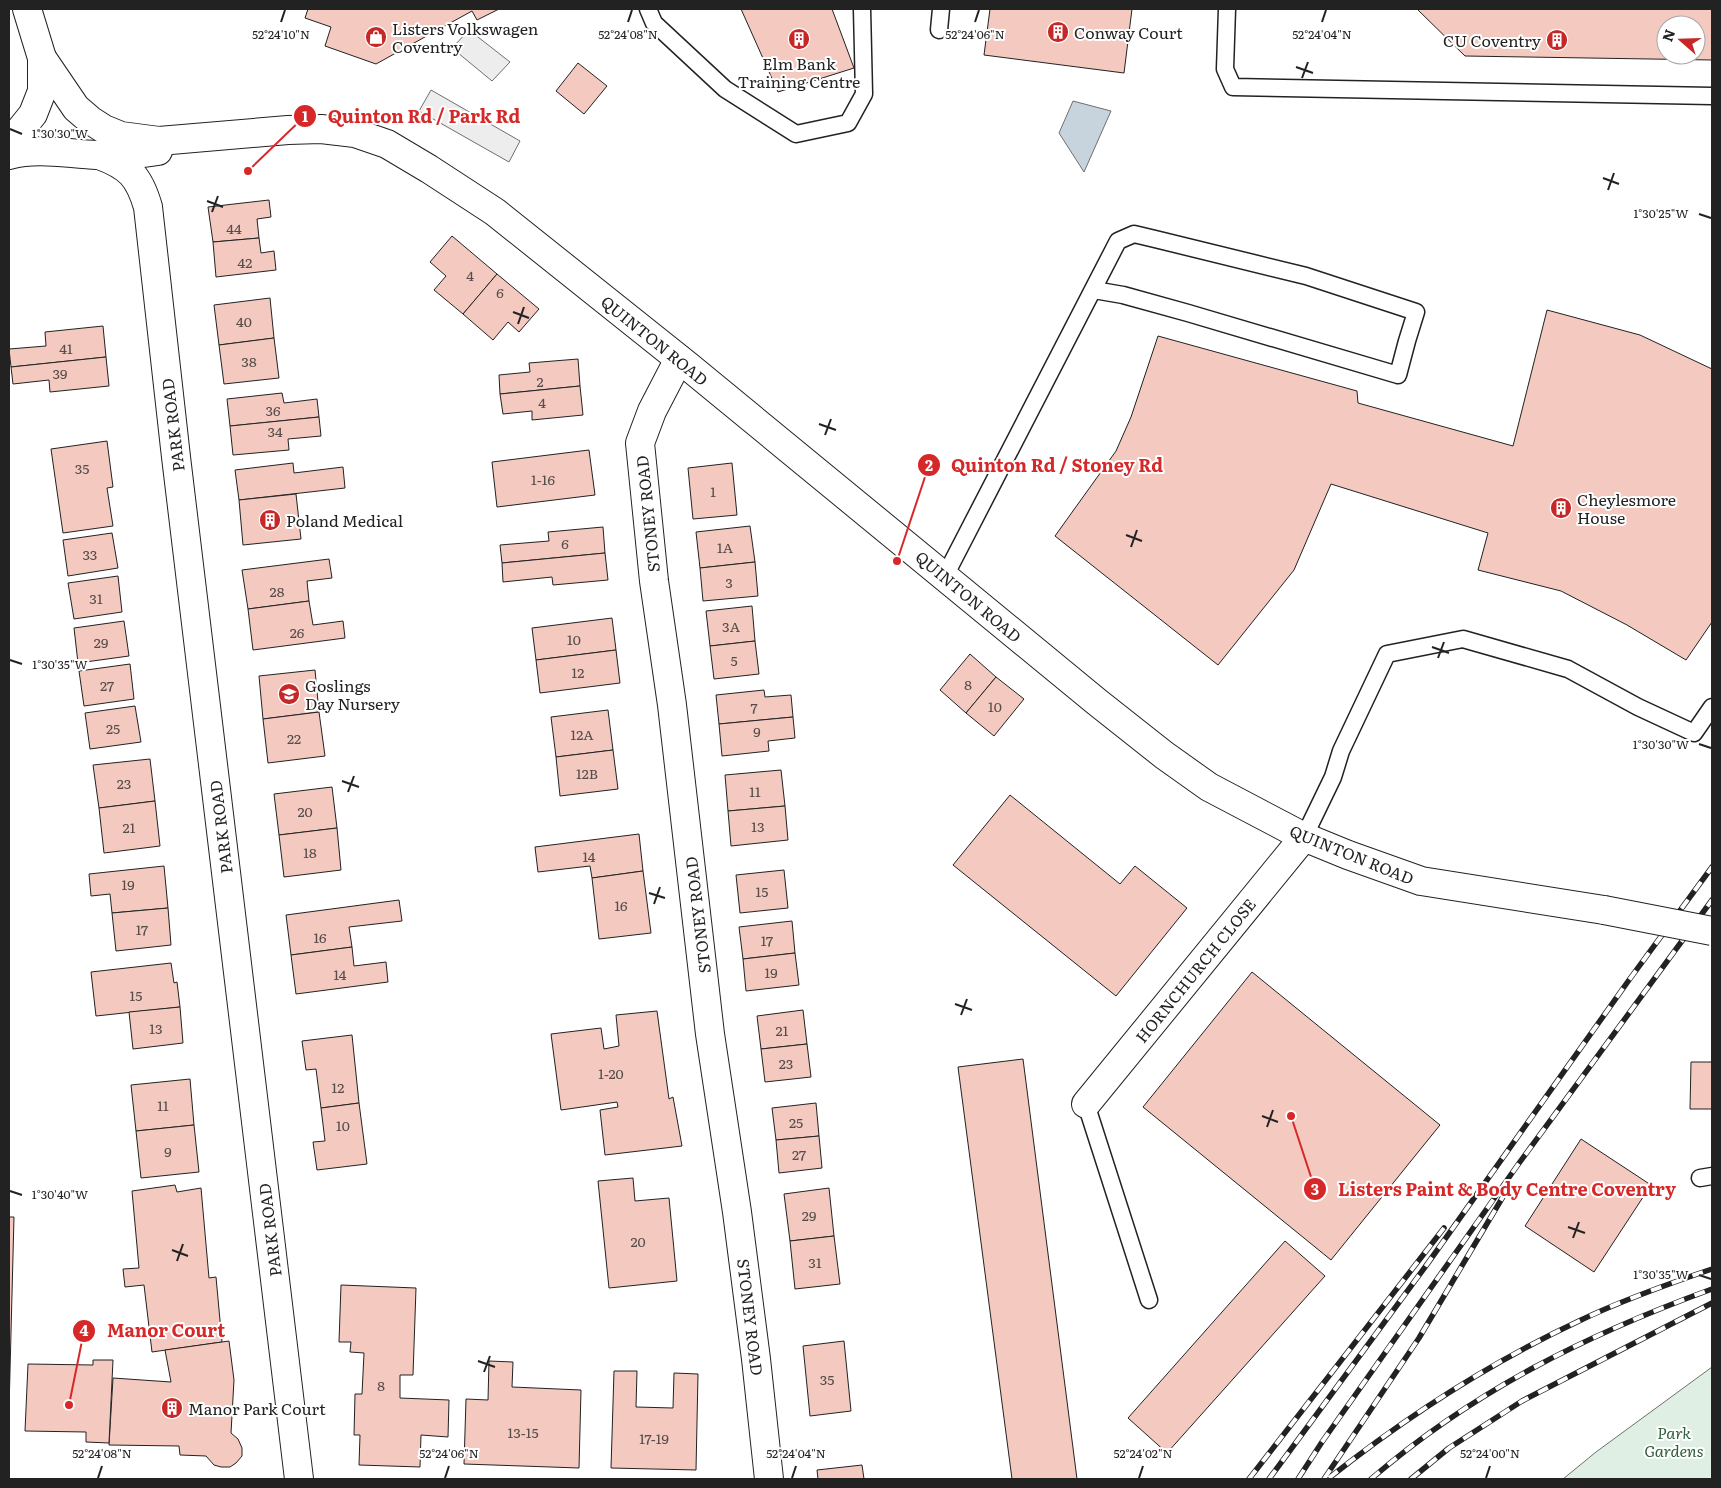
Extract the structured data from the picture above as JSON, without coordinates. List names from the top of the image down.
{
  "streets": {
    "street": [
      "QUINTON ROAD",
      "PARK ROAD",
      "STONEY ROAD",
      "HORNCHURCH CLOSE"
    ]
  },
  "crossings": [
    ["QUINTON ROAD", "PARK ROAD"],
    ["QUINTON ROAD", "STONEY ROAD"],
    ["QUINTON ROAD", "HORNCHURCH CLOSE"]
  ],
  "parks": ["Park Gardens"],
  "places": {
    "building": [
      "Conway Court",
      "Elm Bank Training Centre",
      "CU Coventry",
      "Cheylesmore House",
      "Poland Medical",
      "Manor Park Court"
    ],
    "shop": ["Listers Volkswagen Coventry"],
    "other": [
      "Quinton Rd / Park Rd",
      "Quinton Rd / Stoney Rd",
      "Listers Paint & Body Centre Coventry",
      "Manor Court"
    ],
    "school or university": ["Goslings Day Nursery"]
  },
  "house_numbers": [
    "44",
    "42",
    "4",
    "6",
    "40",
    "41",
    "38",
    "39",
    "2",
    "4",
    "36",
    "34",
    "35",
    "1-16",
    "1",
    "6",
    "1A",
    "33",
    "3",
    "28",
    "31",
    "3A",
    "26",
    "10",
    "29",
    "5",
    "12",
    "8",
    "27",
    "10",
    "7",
    "25",
    "9",
    "12A",
    "22",
    "12B",
    "23",
    "11",
    "20",
    "13",
    "21",
    "18",
    "14",
    "19",
    "15",
    "16",
    "17",
    "16",
    "17",
    "19",
    "14",
    "15",
    "13",
    "21",
    "23",
    "1-20",
    "12",
    "11",
    "25",
    "10",
    "9",
    "27",
    "29",
    "20",
    "31",
    "35",
    "8",
    "13-15",
    "17-19"
  ],
  "north": "left",
  "coordinates": [
    "52°24'10\"N",
    "52°24'08\"N",
    "52°24'06\"N",
    "52°24'04\"N",
    "1°30'30\"W",
    "1°30'25\"W",
    "1°30'35\"W",
    "1°30'40\"W",
    "52°24'02\"N",
    "52°24'00\"N"
  ]
}
